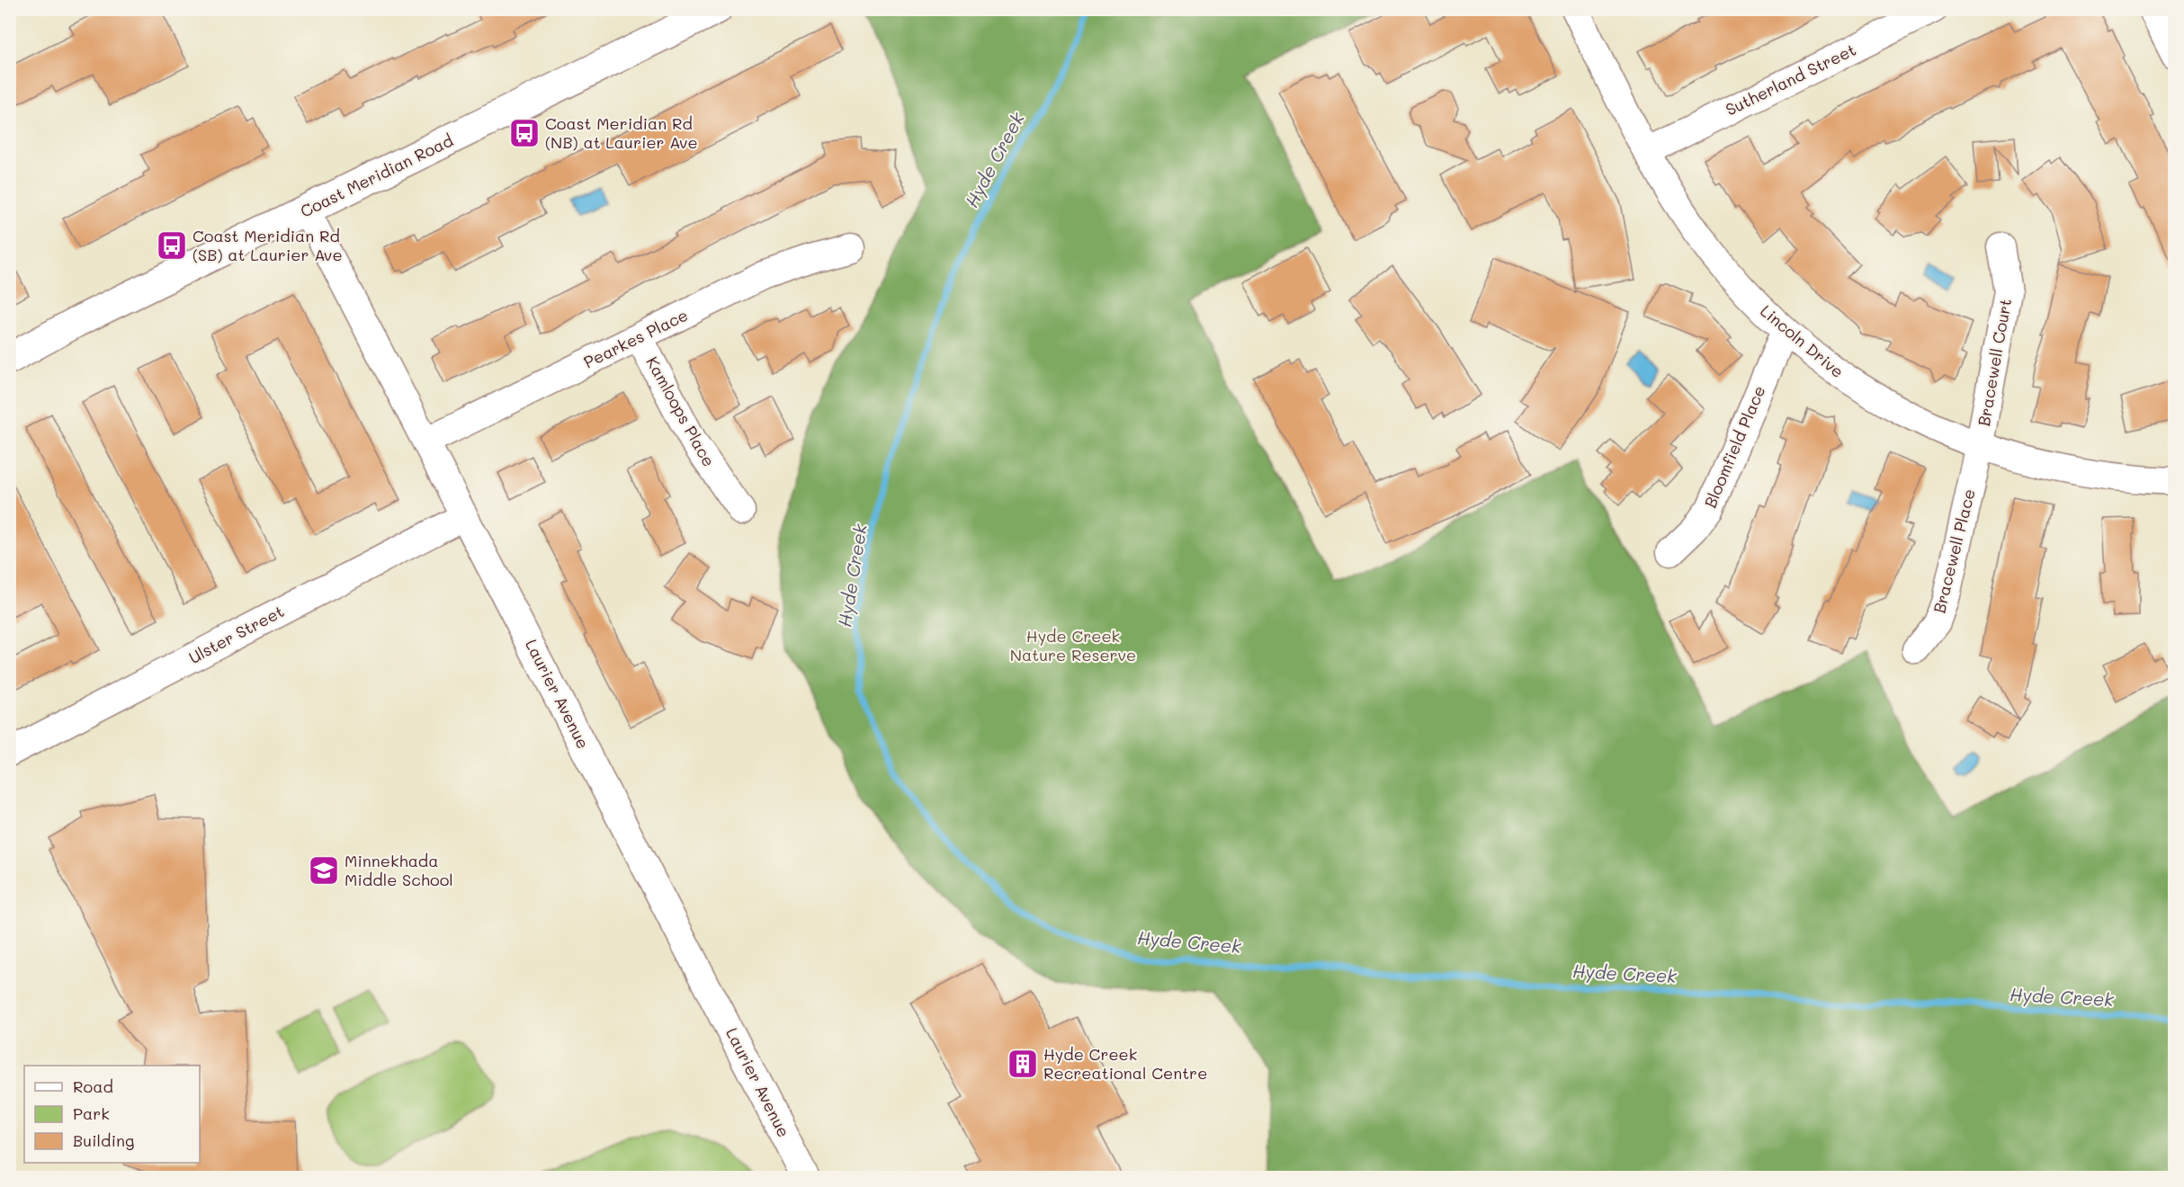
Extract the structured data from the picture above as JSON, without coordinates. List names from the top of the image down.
{
  "streets": {
    "main road": ["Coast Meridian Road"],
    "street": [
      "Sutherland Street",
      "Pearkes Place",
      "Lincoln Drive",
      "Bracewell Court",
      "Kamloops Place",
      "Bloomfield Place",
      "Bracewell Place",
      "Ulster Street",
      "Laurier Avenue"
    ]
  },
  "crossings": [
    ["Sutherland Street", "Lincoln Drive"],
    ["Coast Meridian Road", "Laurier Avenue"],
    ["Pearkes Place", "Kamloops Place"],
    ["Pearkes Place", "Laurier Avenue"],
    ["Lincoln Drive", "Bracewell Court"],
    ["Lincoln Drive", "Bloomfield Place"],
    ["Lincoln Drive", "Bracewell Place"],
    ["Bracewell Court", "Bracewell Place"],
    ["Ulster Street", "Laurier Avenue"]
  ],
  "water": ["Hyde Creek"],
  "parks": ["Hyde Creek Nature Reserve"],
  "places": {
    "bus stop": ["Coast Meridian Rd (NB) at Laurier Ave", "Coast Meridian Rd (SB) at Laurier Ave"],
    "school or university": ["Minnekhada Middle School"],
    "building": ["Hyde Creek Recreational Centre"]
  },
  "legend": ["Road", "Park", "Building"]
}
